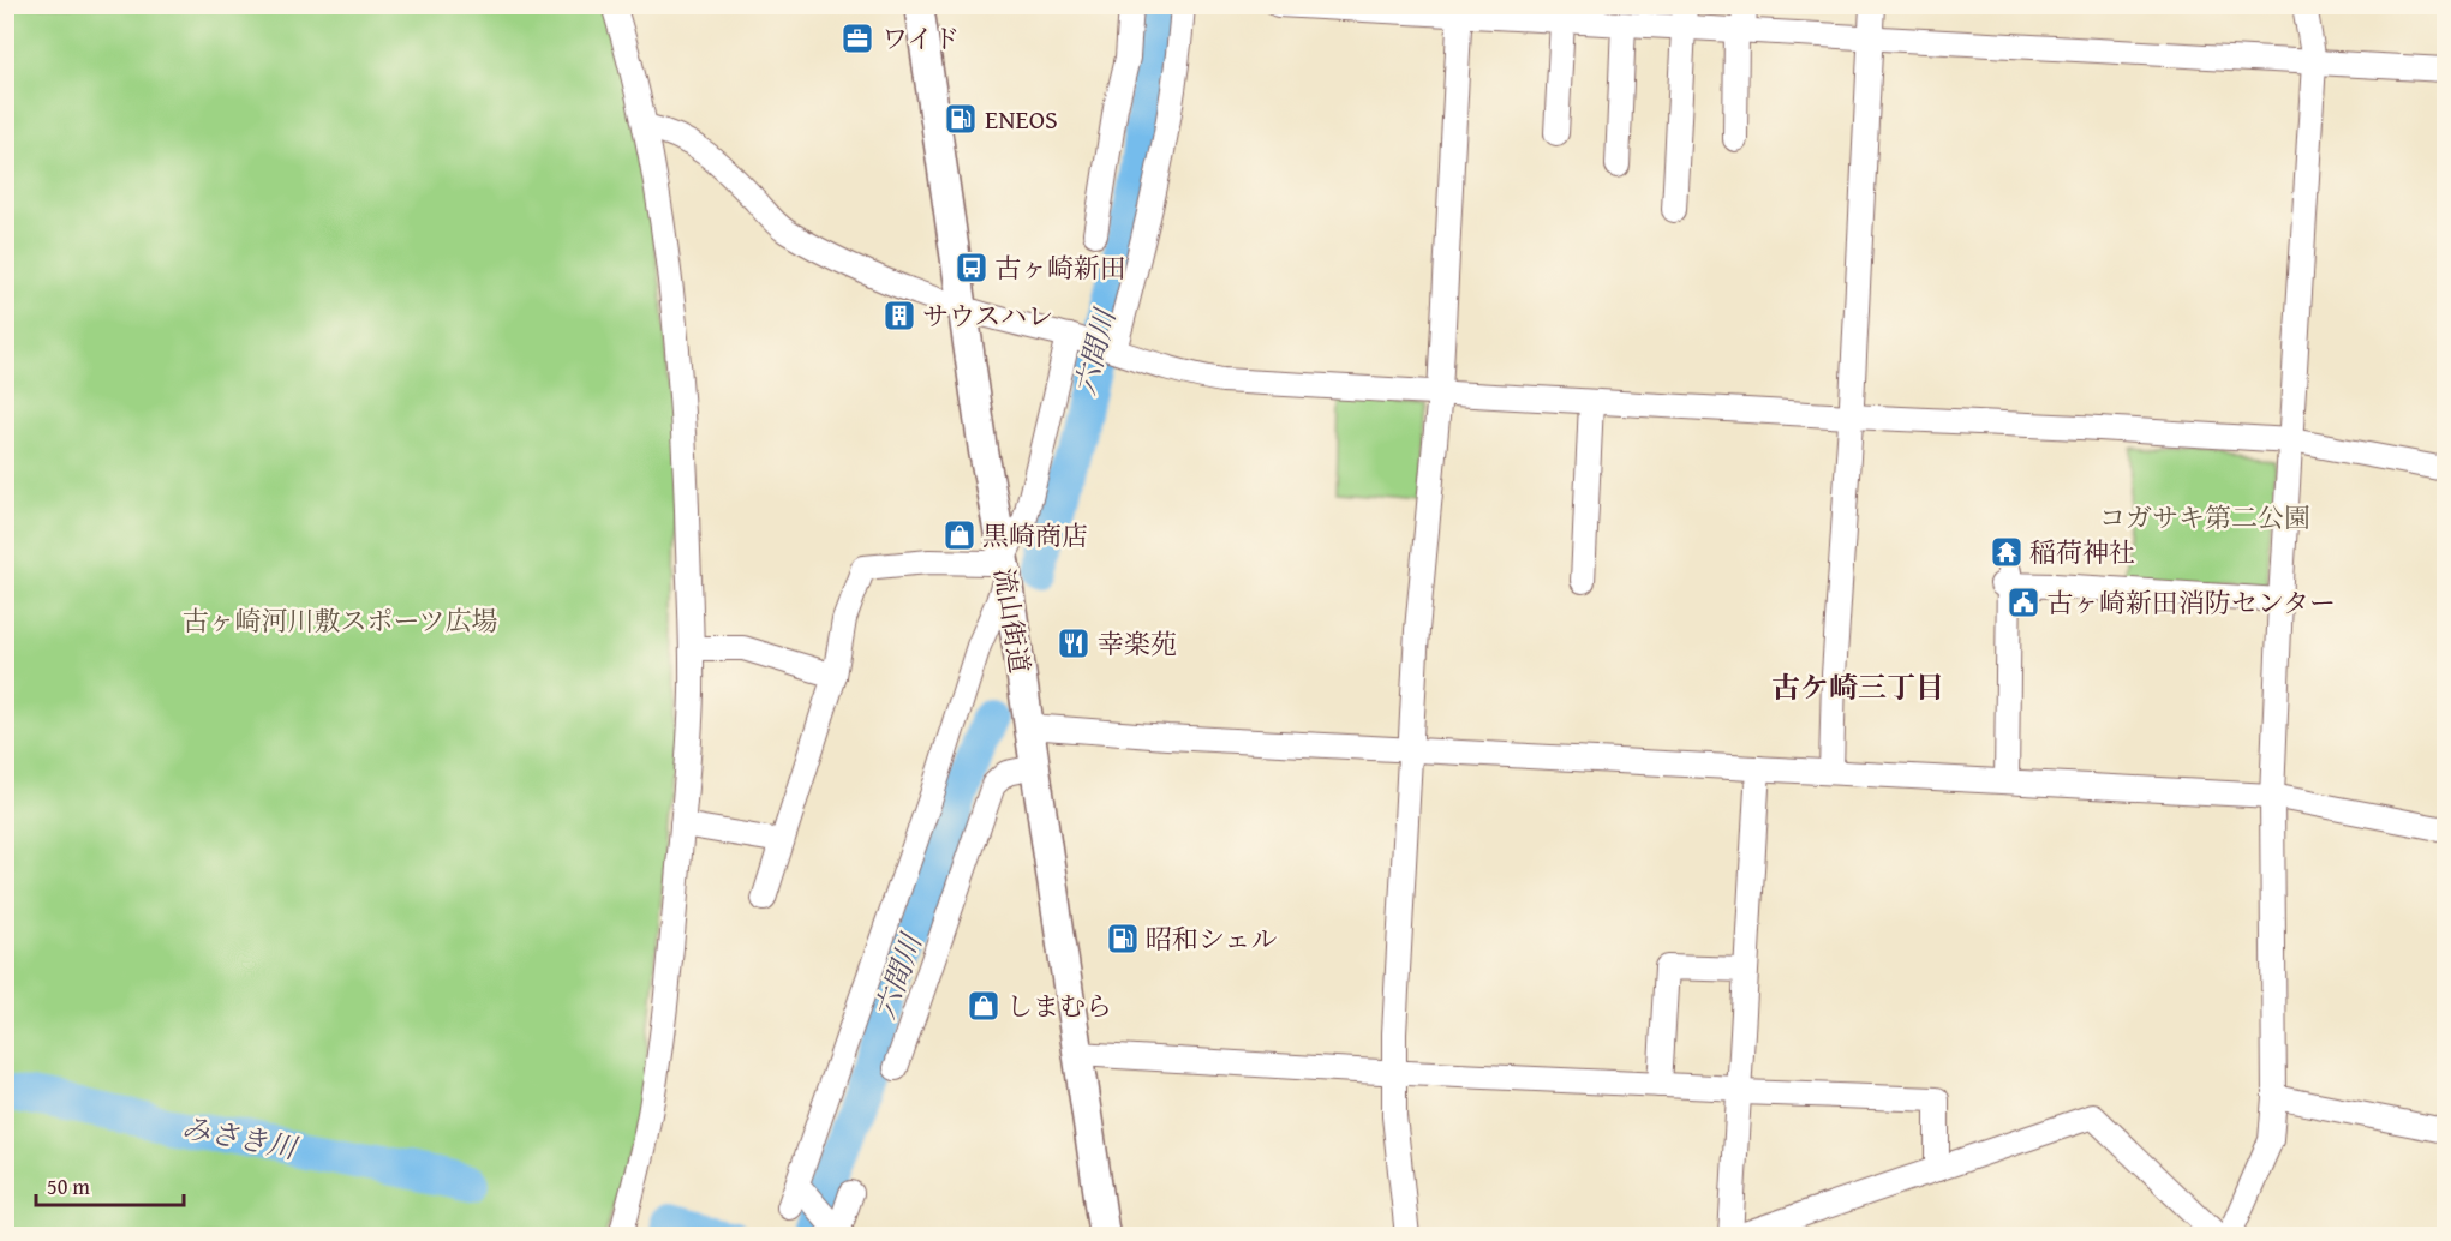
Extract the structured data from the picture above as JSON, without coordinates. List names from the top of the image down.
{
  "streets": {
    "main road": ["流山街道"]
  },
  "districts": ["古ケ崎三丁目"],
  "water": ["六間川", "みさき川"],
  "parks": ["コガサキ第二公園", "古ヶ崎河川敷スポーツ広場"],
  "places": {
    "office": ["ワイド"],
    "fuel station": ["ENEOS", "昭和シェル"],
    "bus stop": ["古ヶ崎新田"],
    "building": ["サウスハレ"],
    "shop": ["黒崎商店", "しまむら"],
    "temple": ["稲荷神社"],
    "public building": ["古ヶ崎新田消防センター"],
    "restaurant": ["幸楽苑"]
  },
  "scale_bar": "50 m"
}
